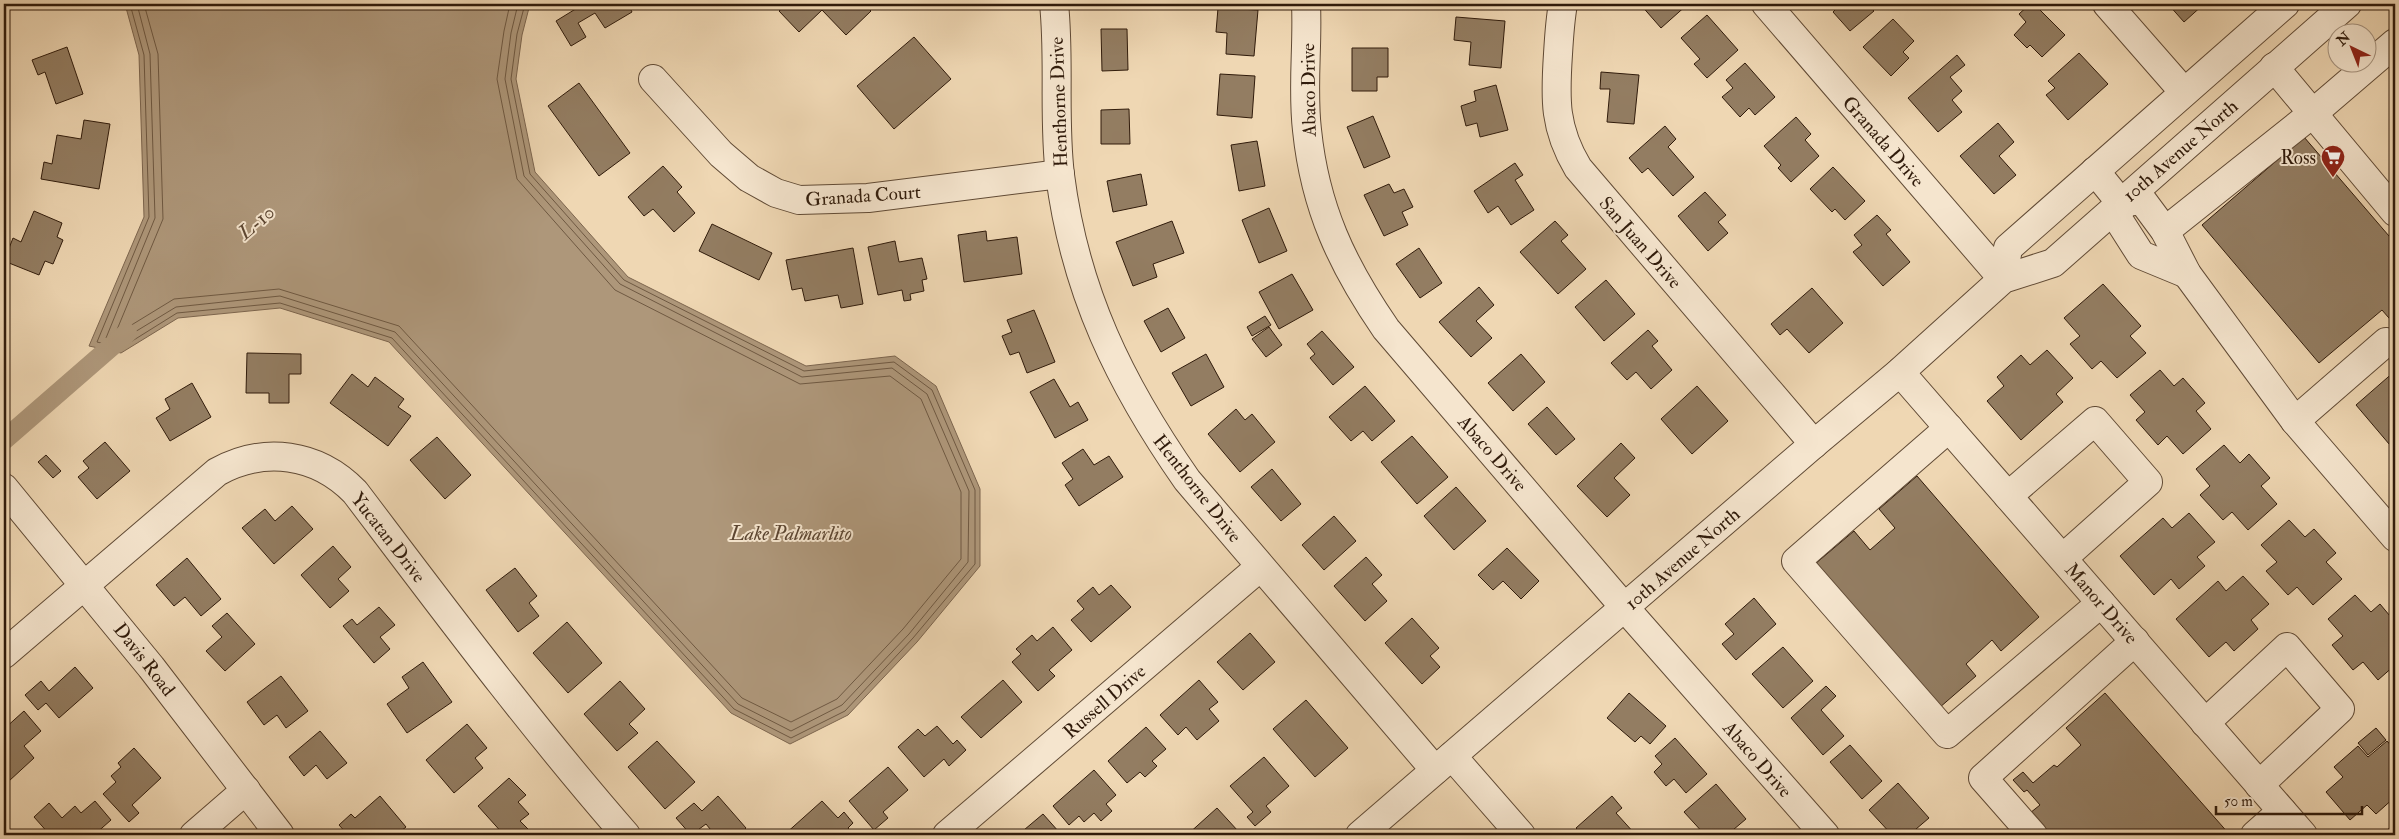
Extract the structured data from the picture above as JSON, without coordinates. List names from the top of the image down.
{
  "streets": {
    "street": [
      "Abaco Drive",
      "Henthorne Drive",
      "Granada Drive",
      "10th Avenue North",
      "Granada Court",
      "San Juan Drive",
      "Yucatan Drive",
      "Manor Drive",
      "Davis Road",
      "Russell Drive"
    ]
  },
  "crossings": [
    ["Abaco Drive", "10th Avenue North"],
    ["Henthorne Drive", "10th Avenue North"],
    ["Henthorne Drive", "Granada Court"],
    ["Henthorne Drive", "Russell Drive"],
    ["Granada Drive", "10th Avenue North"],
    ["10th Avenue North", "San Juan Drive"],
    ["10th Avenue North", "Manor Drive"],
    ["Yucatan Drive", "Davis Road"]
  ],
  "water": ["L-10", "Lake Palmarlito"],
  "places": {
    "supermarket": ["Ross"]
  },
  "scale_bar": "50 m",
  "north": "top left"
}
